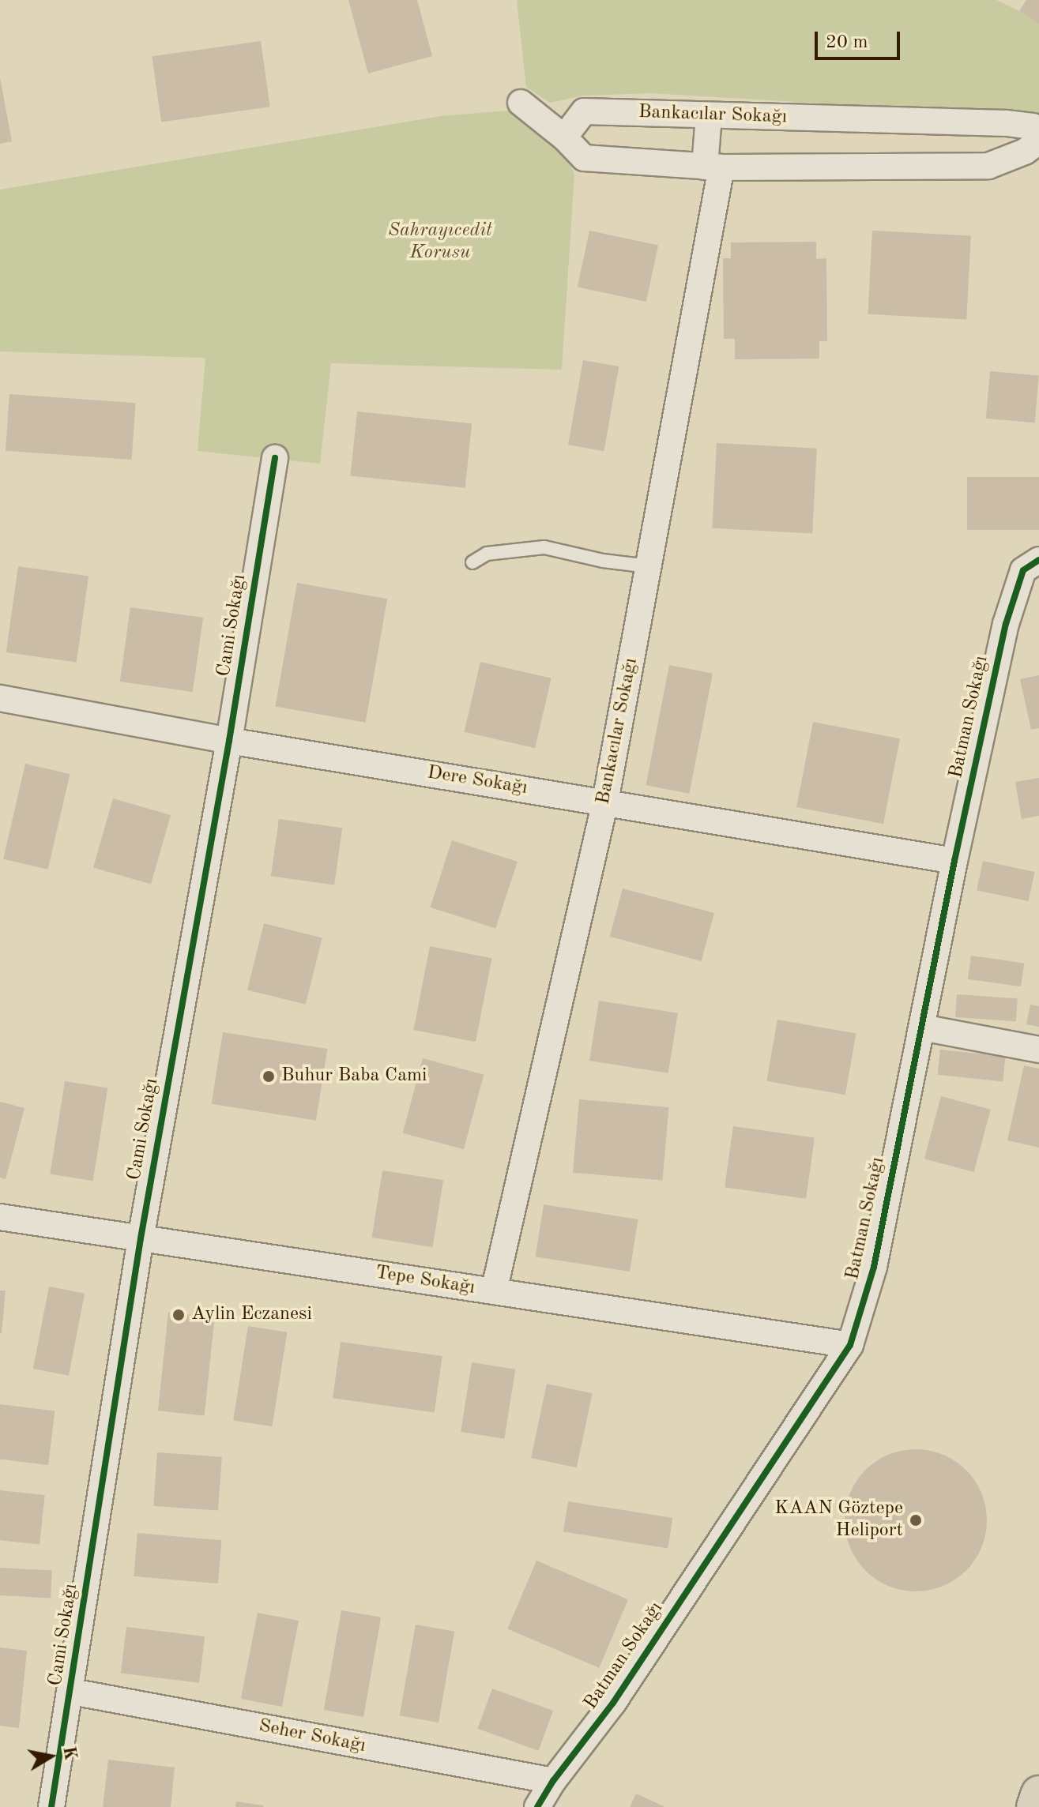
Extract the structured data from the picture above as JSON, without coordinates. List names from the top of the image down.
{
  "streets": {
    "street": [
      "Bankacılar Sokağı",
      "Cami Sokağı",
      "Batman Sokağı",
      "Dere Sokağı",
      "Tepe Sokağı",
      "Seher Sokağı"
    ]
  },
  "crossings": [
    ["Bankacılar Sokağı", "Dere Sokağı"],
    ["Bankacılar Sokağı", "Tepe Sokağı"],
    ["Cami Sokağı", "Dere Sokağı"],
    ["Cami Sokağı", "Tepe Sokağı"],
    ["Cami Sokağı", "Seher Sokağı"],
    ["Batman Sokağı", "Dere Sokağı"],
    ["Batman Sokağı", "Tepe Sokağı"],
    ["Batman Sokağı", "Seher Sokağı"]
  ],
  "parks": ["Sahrayıcedit Korusu"],
  "places": ["Buhur Baba Cami", "Aylin Eczanesi", "KAAN Göztepe Heliport"],
  "scale_bar": "20 m",
  "north": "right"
}
